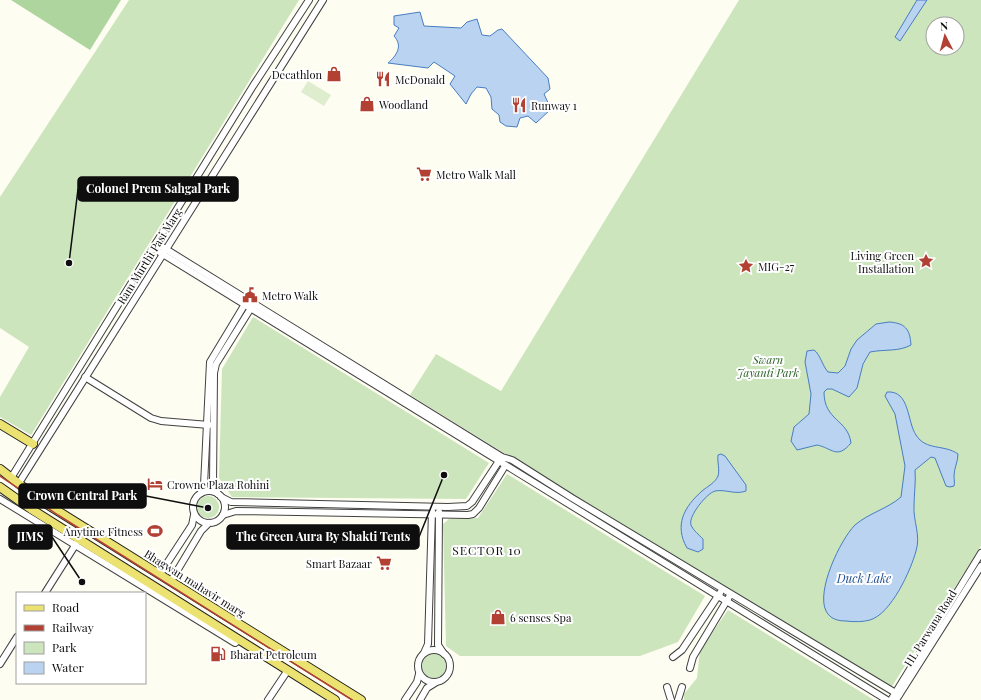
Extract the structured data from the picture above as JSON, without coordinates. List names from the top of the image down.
{
  "streets": {
    "main road": ["Bhagwan mahavir marg"],
    "street": ["Ram Murthi Pasi Marg", "HL Parwana Road"]
  },
  "crossings": [
    ["Ram Murthi Pasi Marg", "Bhagwan mahavir marg"]
  ],
  "districts": ["SECTOR 10"],
  "water": ["Duck Lake"],
  "parks": ["Swarn Jayanti Park"],
  "places": {
    "shop": ["Decathlon", "Woodland", "6 senses Spa"],
    "restaurant": ["McDonald", "Runway 1"],
    "supermarket": ["Metro Walk Mall", "Smart Bazaar"],
    "place": ["Living Green Installation", "MIG-27"],
    "other": [
      "Colonel Prem Sahgal Park",
      "The Green Aura By Shakti Tents",
      "Crown Central Park",
      "JIMS"
    ],
    "public building": ["Metro Walk"],
    "hotel": ["Crowne Plaza Rohini"],
    "sports": ["Anytime Fitness"],
    "fuel station": ["Bharat Petroleum"]
  },
  "legend": [
    "Road",
    "Railway",
    "Park",
    "Water"
  ],
  "north": "top"
}
